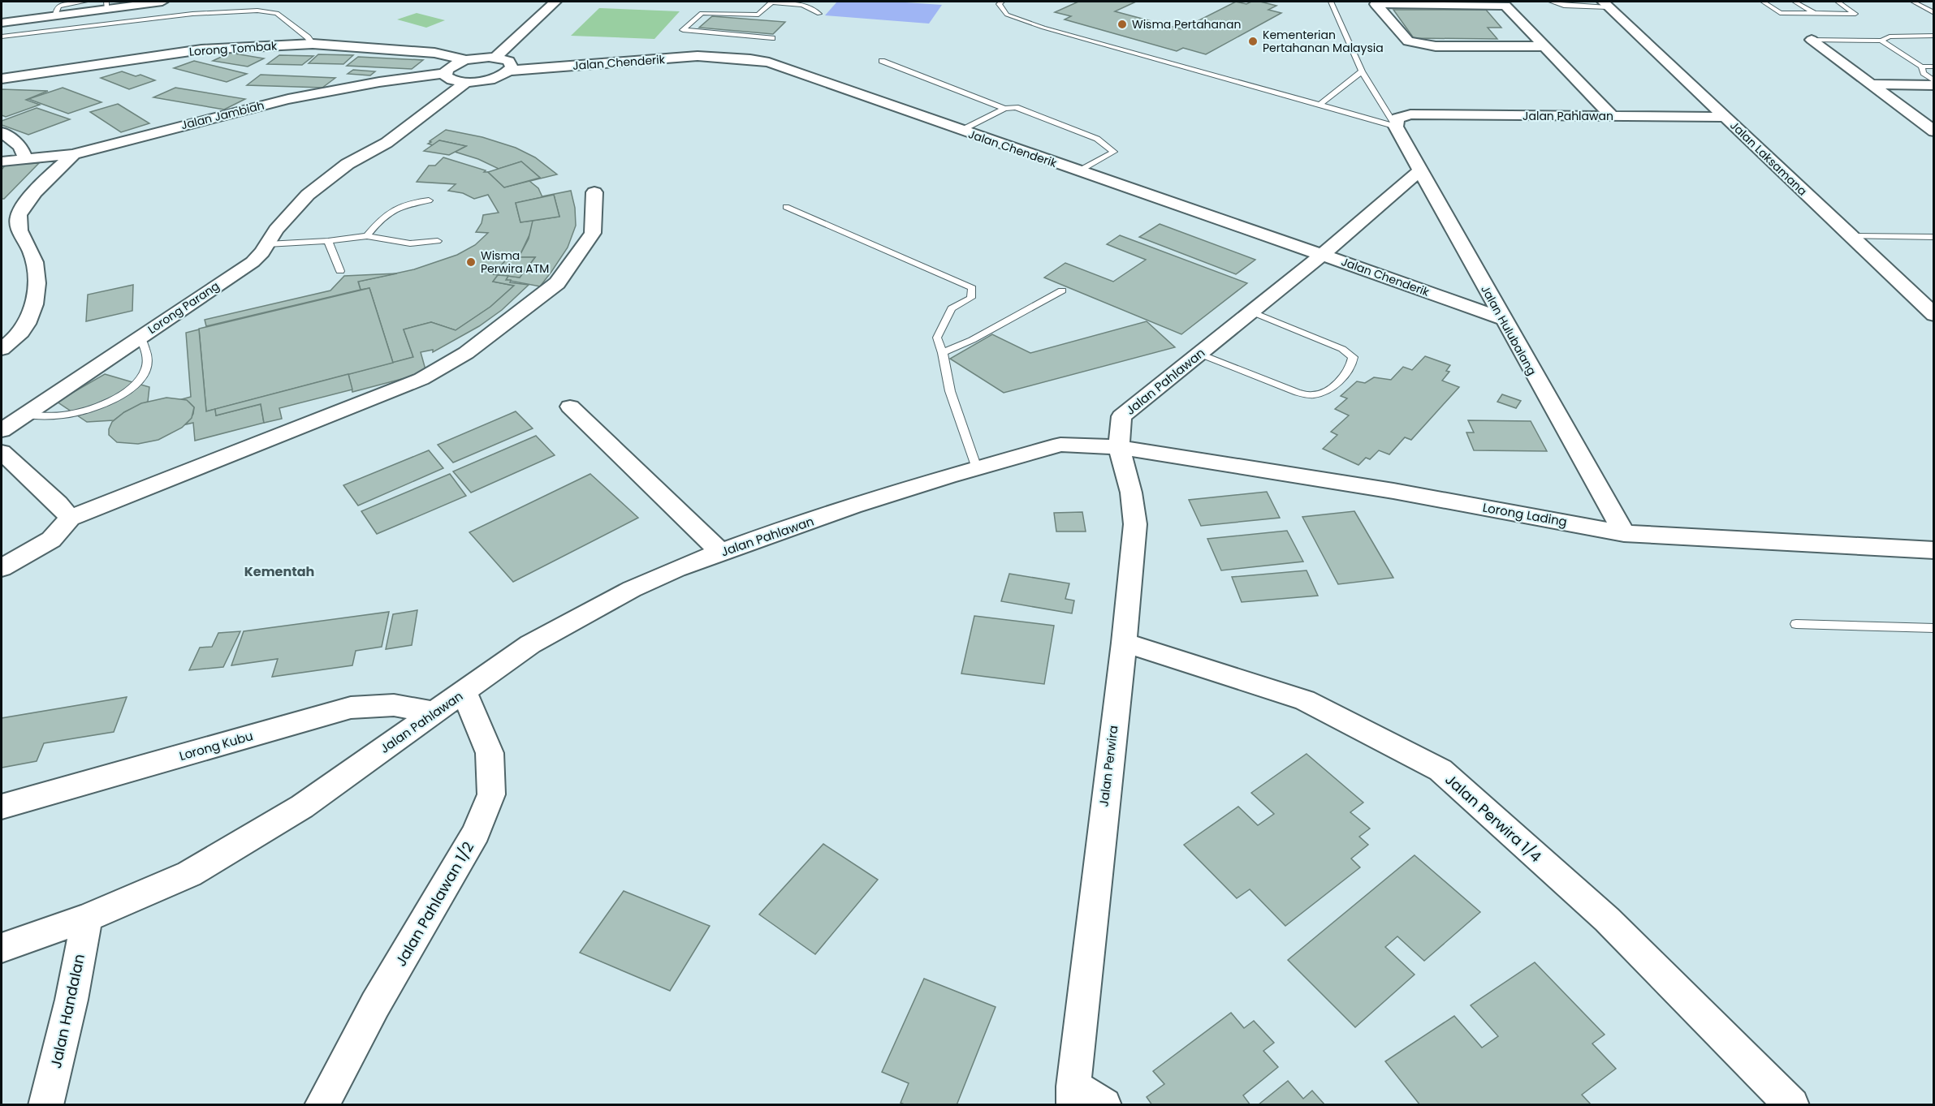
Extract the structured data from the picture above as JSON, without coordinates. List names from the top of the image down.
{
  "streets": {
    "street": [
      "Lorong Tombak",
      "Jalan Chenderik",
      "Jalan Jambiah",
      "Jalan Pahlawan",
      "Jalan Laksamana",
      "Lorong Parang",
      "Jalan Hulubalang",
      "Lorong Lading",
      "Lorong Kubu",
      "Jalan Perwira",
      "Jalan Perwira 1/4",
      "Jalan Pahlawan 1/2",
      "Jalan Handalan"
    ]
  },
  "crossings": [
    ["Jalan Chenderik", "Jalan Pahlawan"],
    ["Jalan Chenderik", "Lorong Parang"],
    ["Jalan Chenderik", "Jalan Hulubalang"],
    ["Jalan Pahlawan", "Jalan Laksamana"],
    ["Jalan Pahlawan", "Jalan Hulubalang"],
    ["Jalan Pahlawan", "Lorong Lading"],
    ["Jalan Pahlawan", "Lorong Kubu"],
    ["Jalan Pahlawan", "Jalan Perwira"],
    ["Jalan Pahlawan", "Jalan Pahlawan 1/2"],
    ["Jalan Pahlawan", "Jalan Handalan"],
    ["Jalan Hulubalang", "Lorong Lading"],
    ["Lorong Lading", "Jalan Perwira"],
    ["Jalan Perwira", "Jalan Perwira 1/4"]
  ],
  "districts": ["Kementah"],
  "places": ["Wisma Pertahanan", "Kementerian Pertahanan Malaysia", "Wisma Perwira ATM"]
}
